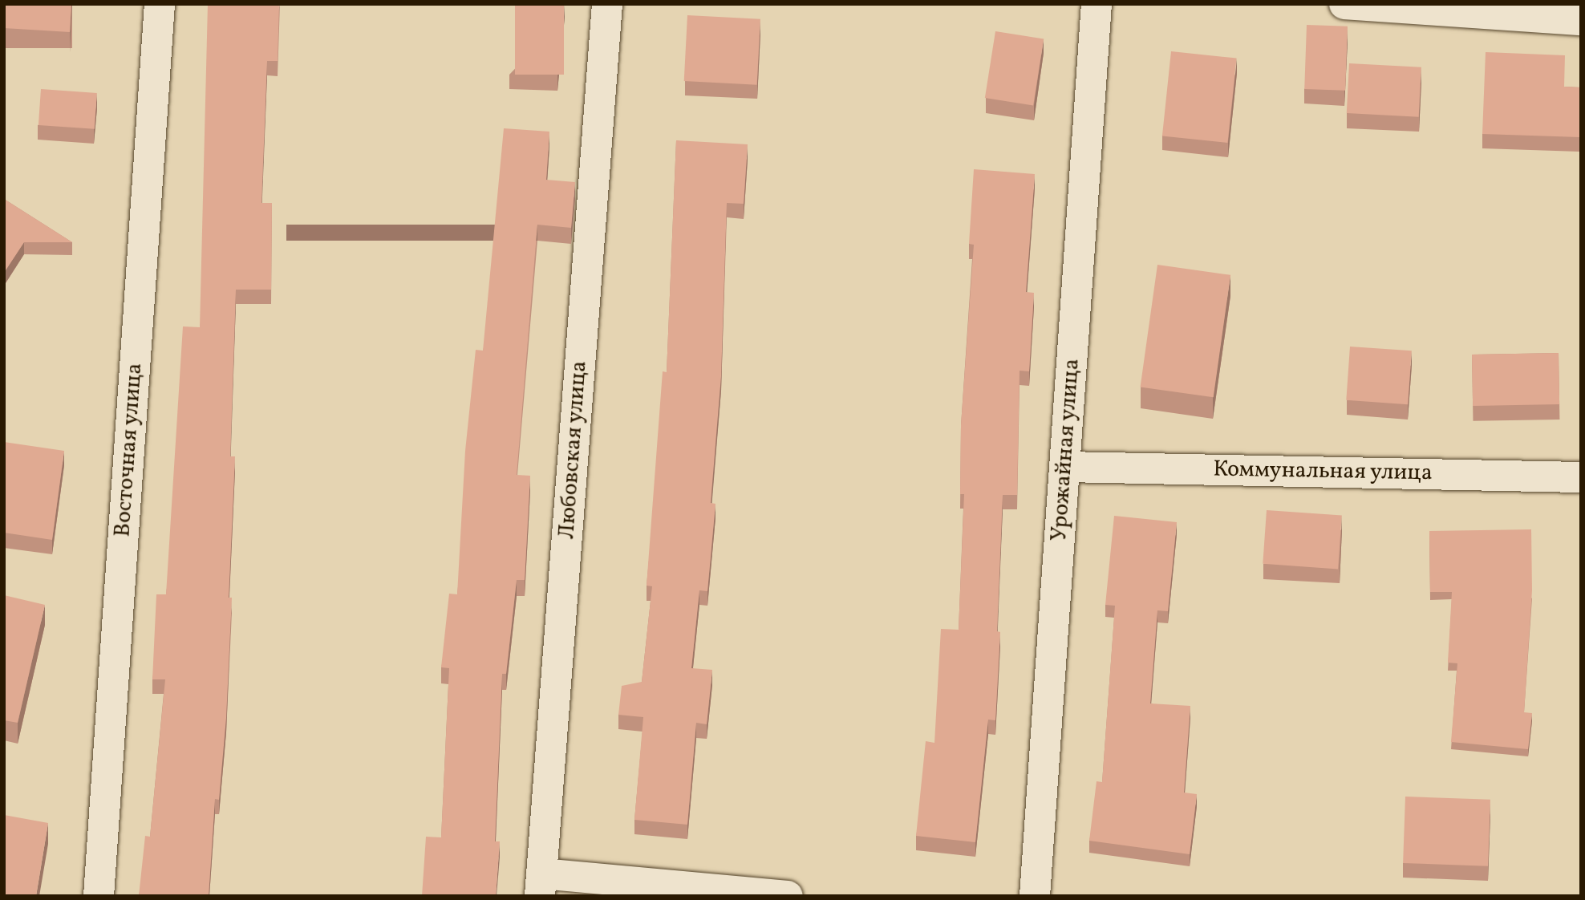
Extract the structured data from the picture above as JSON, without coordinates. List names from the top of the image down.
{
  "streets": {
    "street": [
      "Восточная улица",
      "Любовская улица",
      "Урожайная улица",
      "Коммунальная улица"
    ]
  },
  "crossings": [
    ["Урожайная улица", "Коммунальная улица"]
  ]
}
